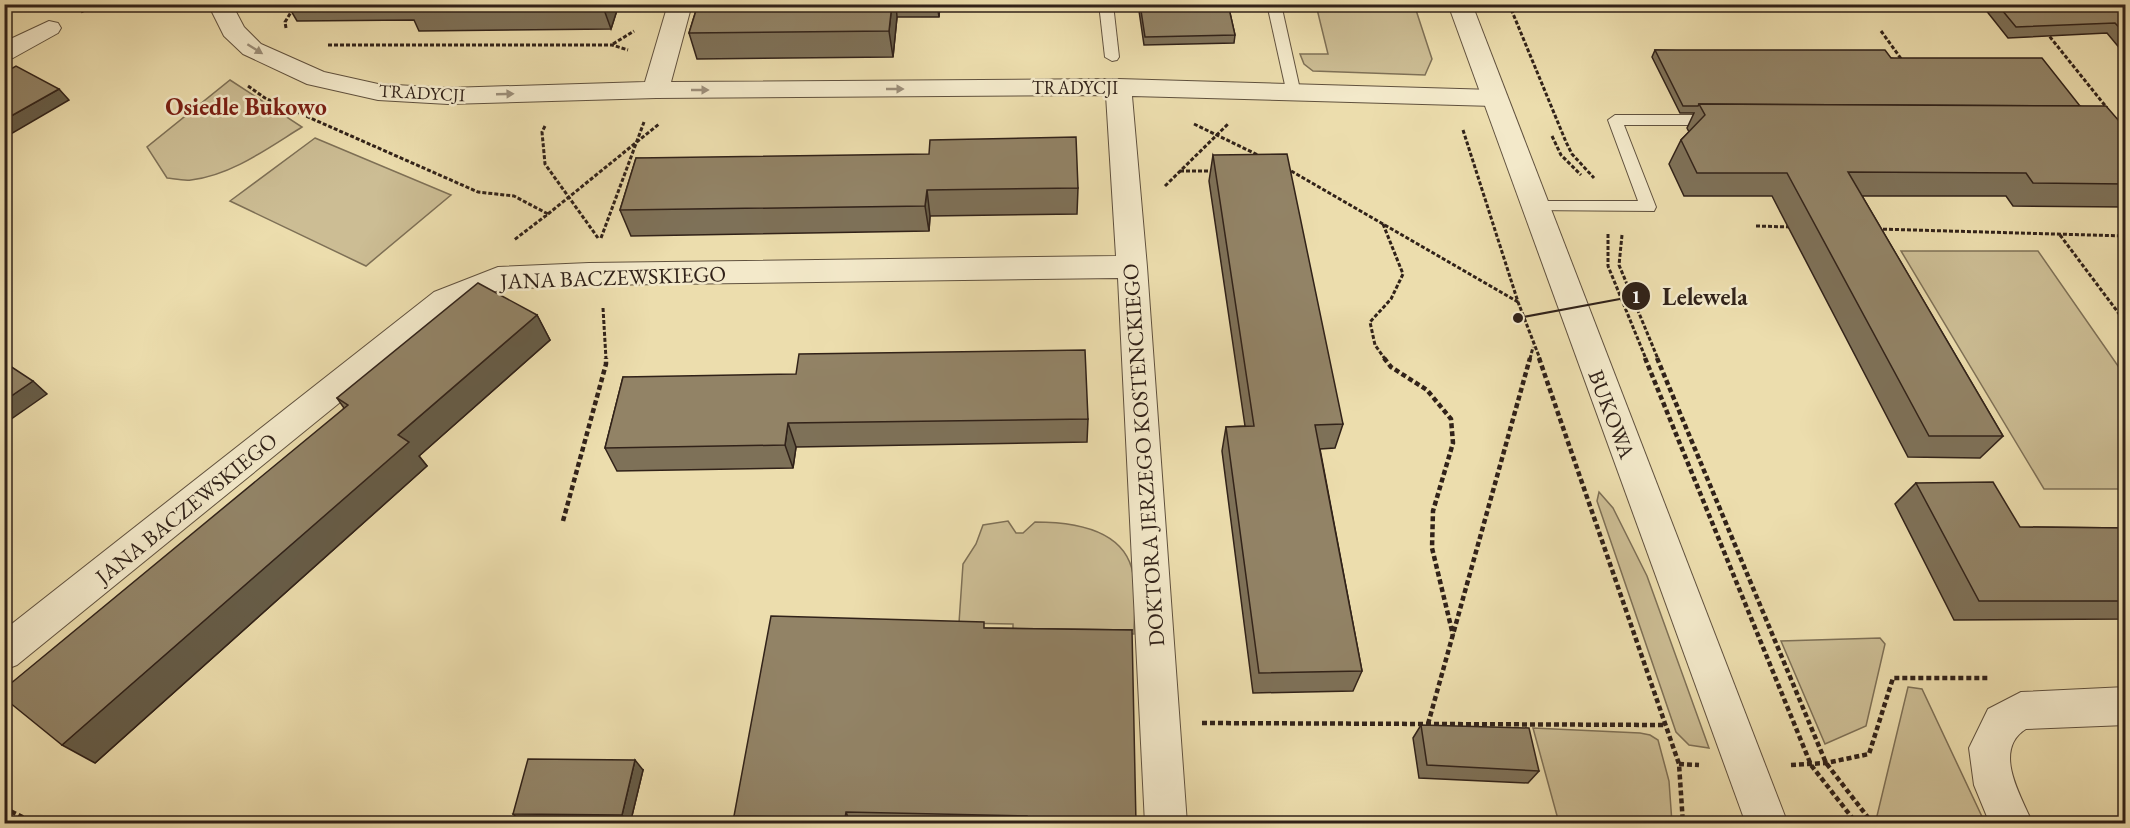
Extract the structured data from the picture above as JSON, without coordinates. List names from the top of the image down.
{
  "streets": {
    "street": [
      "TRADYCJI",
      "JANA BACZEWSKIEGO",
      "BUKOWA",
      "DOKTORA JERZEGO KOSTENCKIEGO"
    ]
  },
  "crossings": [
    ["TRADYCJI", "BUKOWA"],
    ["TRADYCJI", "DOKTORA JERZEGO KOSTENCKIEGO"],
    ["JANA BACZEWSKIEGO", "DOKTORA JERZEGO KOSTENCKIEGO"]
  ],
  "one_way": ["TRADYCJI"],
  "districts": ["Osiedle Bukowo"],
  "places": ["Lelewela"]
}
